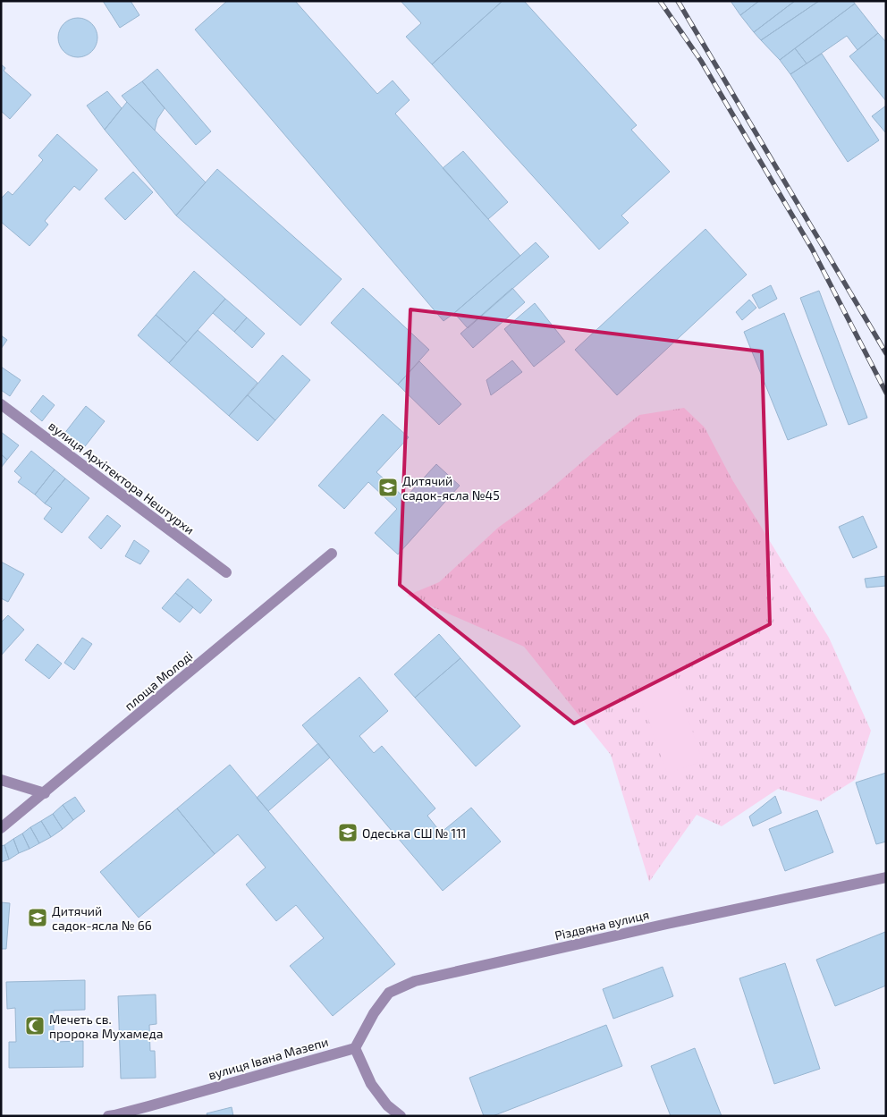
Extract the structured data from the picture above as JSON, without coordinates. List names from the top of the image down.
{
  "streets": {
    "street": [
      "вулиця Архітектора Нештурхи",
      "площа Молоді",
      "Різдвяна вулиця",
      "вулиця Івана Мазепи"
    ]
  },
  "crossings": [
    ["Різдвяна вулиця", "вулиця Івана Мазепи"]
  ],
  "places": {
    "school or university": ["Дитячий садок-ясла №45", "Одеська СШ № 111", "Дитячий садок-ясла № 66"],
    "mosque": ["Мечеть св. пророка Мухамеда"]
  }
}
